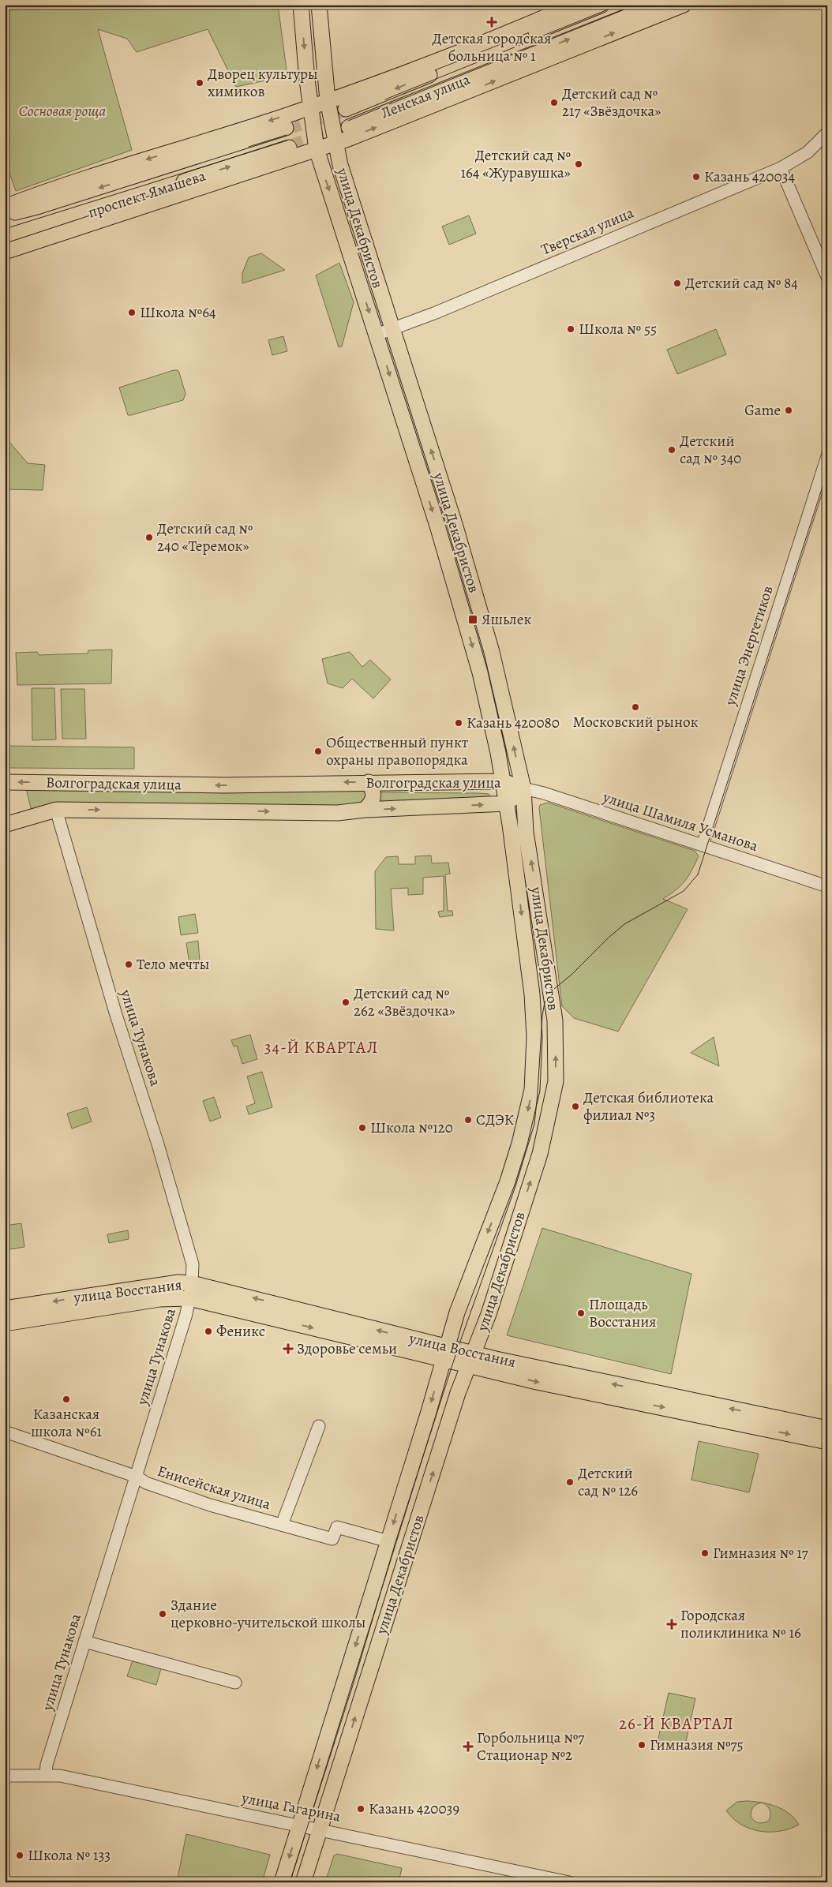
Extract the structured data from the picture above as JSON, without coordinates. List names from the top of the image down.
{
  "streets": {
    "main road": [
      "Ленская улица",
      "проспект Ямашева",
      "улица Декабристов",
      "Волгоградская улица",
      "улица Восстания"
    ],
    "street": [
      "Тверская улица",
      "улица Энергетиков",
      "улица Шамиля Усманова",
      "улица Тунакова",
      "Енисейская улица",
      "улица Гагарина"
    ]
  },
  "crossings": [
    ["улица Декабристов", "Тверская улица"],
    ["улица Декабристов", "Волгоградская улица"],
    ["улица Декабристов", "улица Шамиля Усманова"],
    ["улица Декабристов", "улица Восстания"],
    ["улица Декабристов", "Енисейская улица"],
    ["улица Декабристов", "улица Гагарина"],
    ["улица Энергетиков", "улица Шамиля Усманова"],
    ["Волгоградская улица", "улица Шамиля Усманова"],
    ["Волгоградская улица", "улица Тунакова"],
    ["улица Тунакова", "улица Восстания"],
    ["улица Тунакова", "Енисейская улица"],
    ["улица Тунакова", "улица Гагарина"]
  ],
  "districts": ["34-Й КВАРТАЛ", "26-Й КВАРТАЛ"],
  "parks": ["Сосновая роща"],
  "places": {
    "health": [
      "Детская городская больница № 1",
      "Здоровье семьи",
      "Городская поликлиника № 16",
      "Горбольница №7 Стационар №2"
    ],
    "other": [
      "Дворец культуры химиков",
      "Детский сад № 217 «Звёздочка»",
      "Детский сад № 164 «Журавушка»",
      "Казань 420034",
      "Детский сад № 84",
      "Школа №64",
      "Школа № 55",
      "Game",
      "Детский сад № 340",
      "Детский сад № 240 «Теремок»",
      "Московский рынок",
      "Казань 420080",
      "Общественный пункт охраны правопорядка",
      "Тело мечты",
      "Детский сад № 262 «Звёздочка»",
      "Детская библиотека филиал №3",
      "СДЭК",
      "Школа №120",
      "Площадь Восстания",
      "Феникс",
      "Казанская школа №61",
      "Детский сад № 126",
      "Гимназия № 17",
      "Здание церковно-учительской школы",
      "Гимназия №75",
      "Казань 420039",
      "Школа № 133"
    ],
    "transit": ["Яшьлек"]
  }
}
